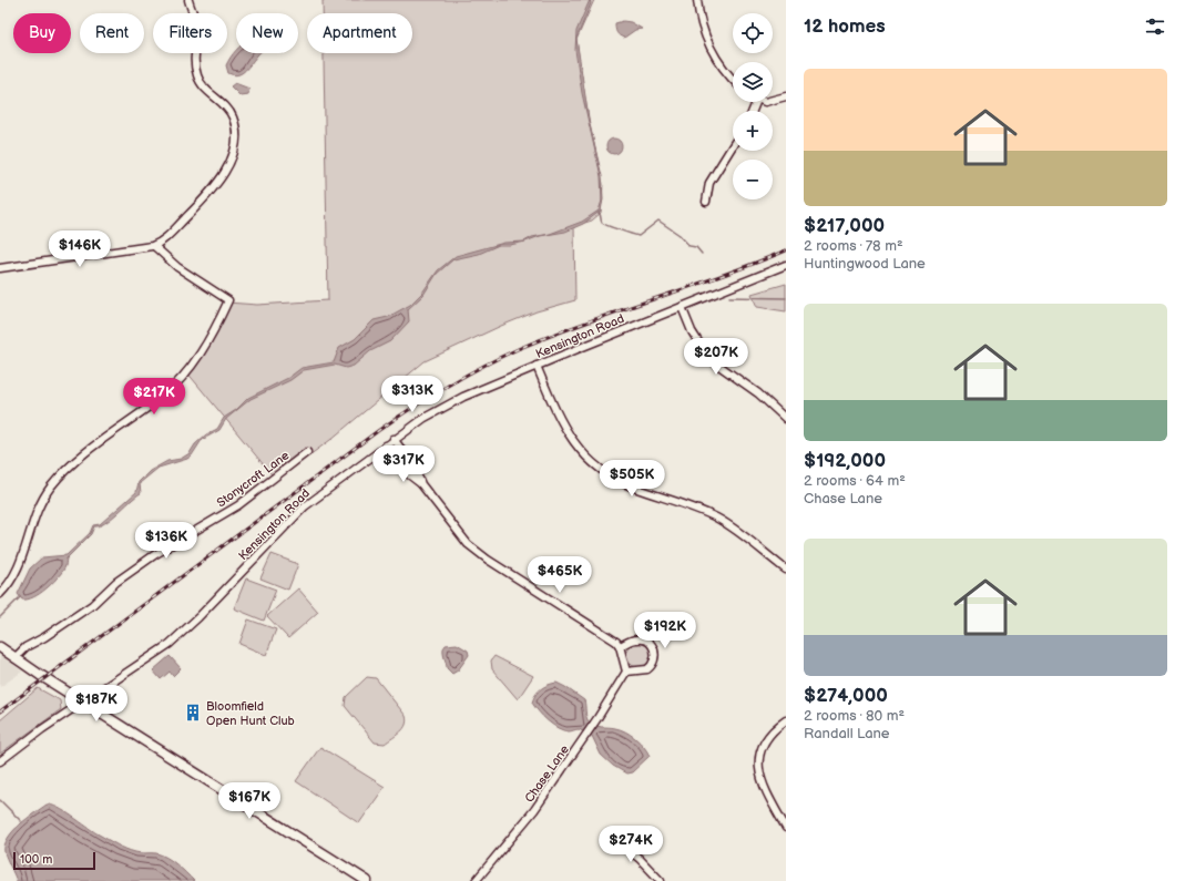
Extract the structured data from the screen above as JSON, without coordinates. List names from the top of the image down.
{
  "streets": {
    "street": ["Kensington Road", "Stonycroft Lane", "Chase Lane"]
  },
  "places": {
    "building": ["Bloomfield Open Hunt Club"]
  },
  "scale_bar": "100 m",
  "page": {
    "heading": "12 homes",
    "map_buttons": ["+", "−"],
    "chip": [
      "Buy",
      "Rent",
      "Filters",
      "New",
      "Apartment"
    ],
    "list": [
      {
        "name": "$217,000",
        "note": "2 rooms · 78 m² · Huntingwood Lane"
      },
      {
        "name": "$192,000",
        "note": "2 rooms · 64 m² · Chase Lane"
      },
      {
        "name": "$274,000",
        "note": "2 rooms · 80 m² · Randall Lane"
      }
    ],
    "price": [
      "$146K",
      "$207K",
      "$313K",
      "$217K",
      "$317K",
      "$505K",
      "$136K",
      "$465K",
      "$192K",
      "$187K",
      "$167K",
      "$274K"
    ],
    "scale": "100 m"
  }
}
